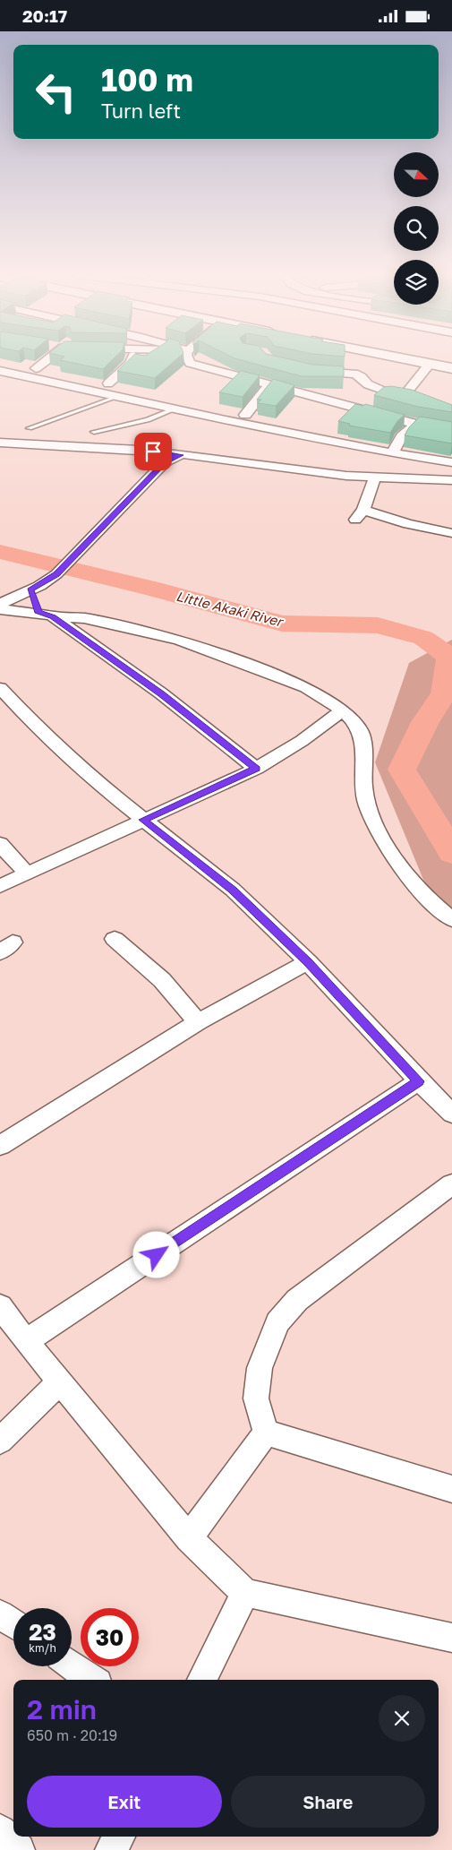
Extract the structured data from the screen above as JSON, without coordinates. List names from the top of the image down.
{
  "water": ["Little Akaki River"],
  "north": "right",
  "page": {
    "status": "20:17",
    "turn": ["100 m", "Turn left"],
    "speed": "23 km/h",
    "limit": "30",
    "heading": ["2 min", "650 m · 20:19"],
    "buttons": ["Exit", "Share"]
  }
}
